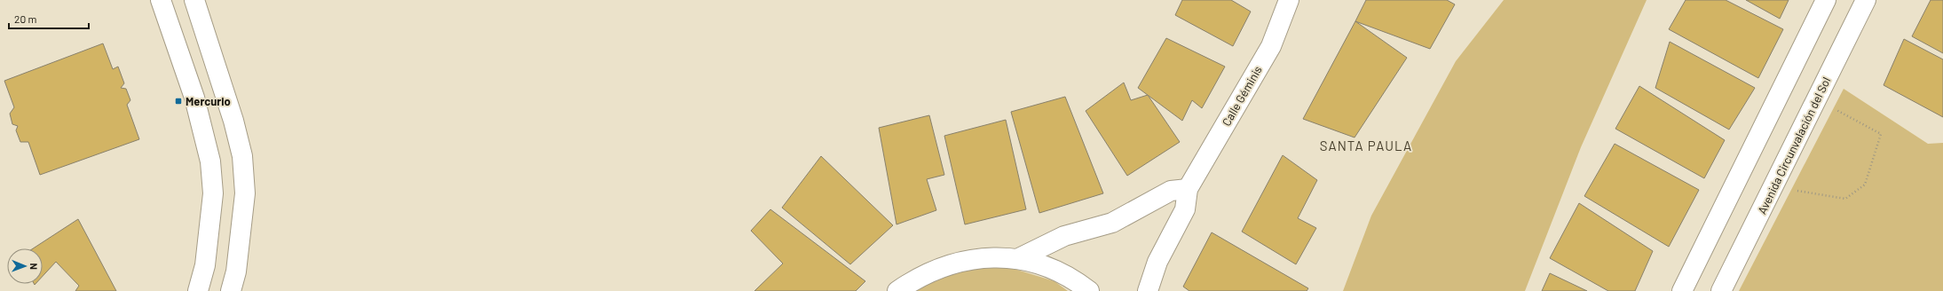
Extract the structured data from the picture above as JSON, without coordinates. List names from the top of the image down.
{
  "streets": {
    "street": ["Calle Géminis", "Avenida Circunvalación del Sol"]
  },
  "districts": ["SANTA PAULA"],
  "places": {
    "transit": ["Mercurio"]
  },
  "scale_bar": "20 m",
  "north": "right"
}
